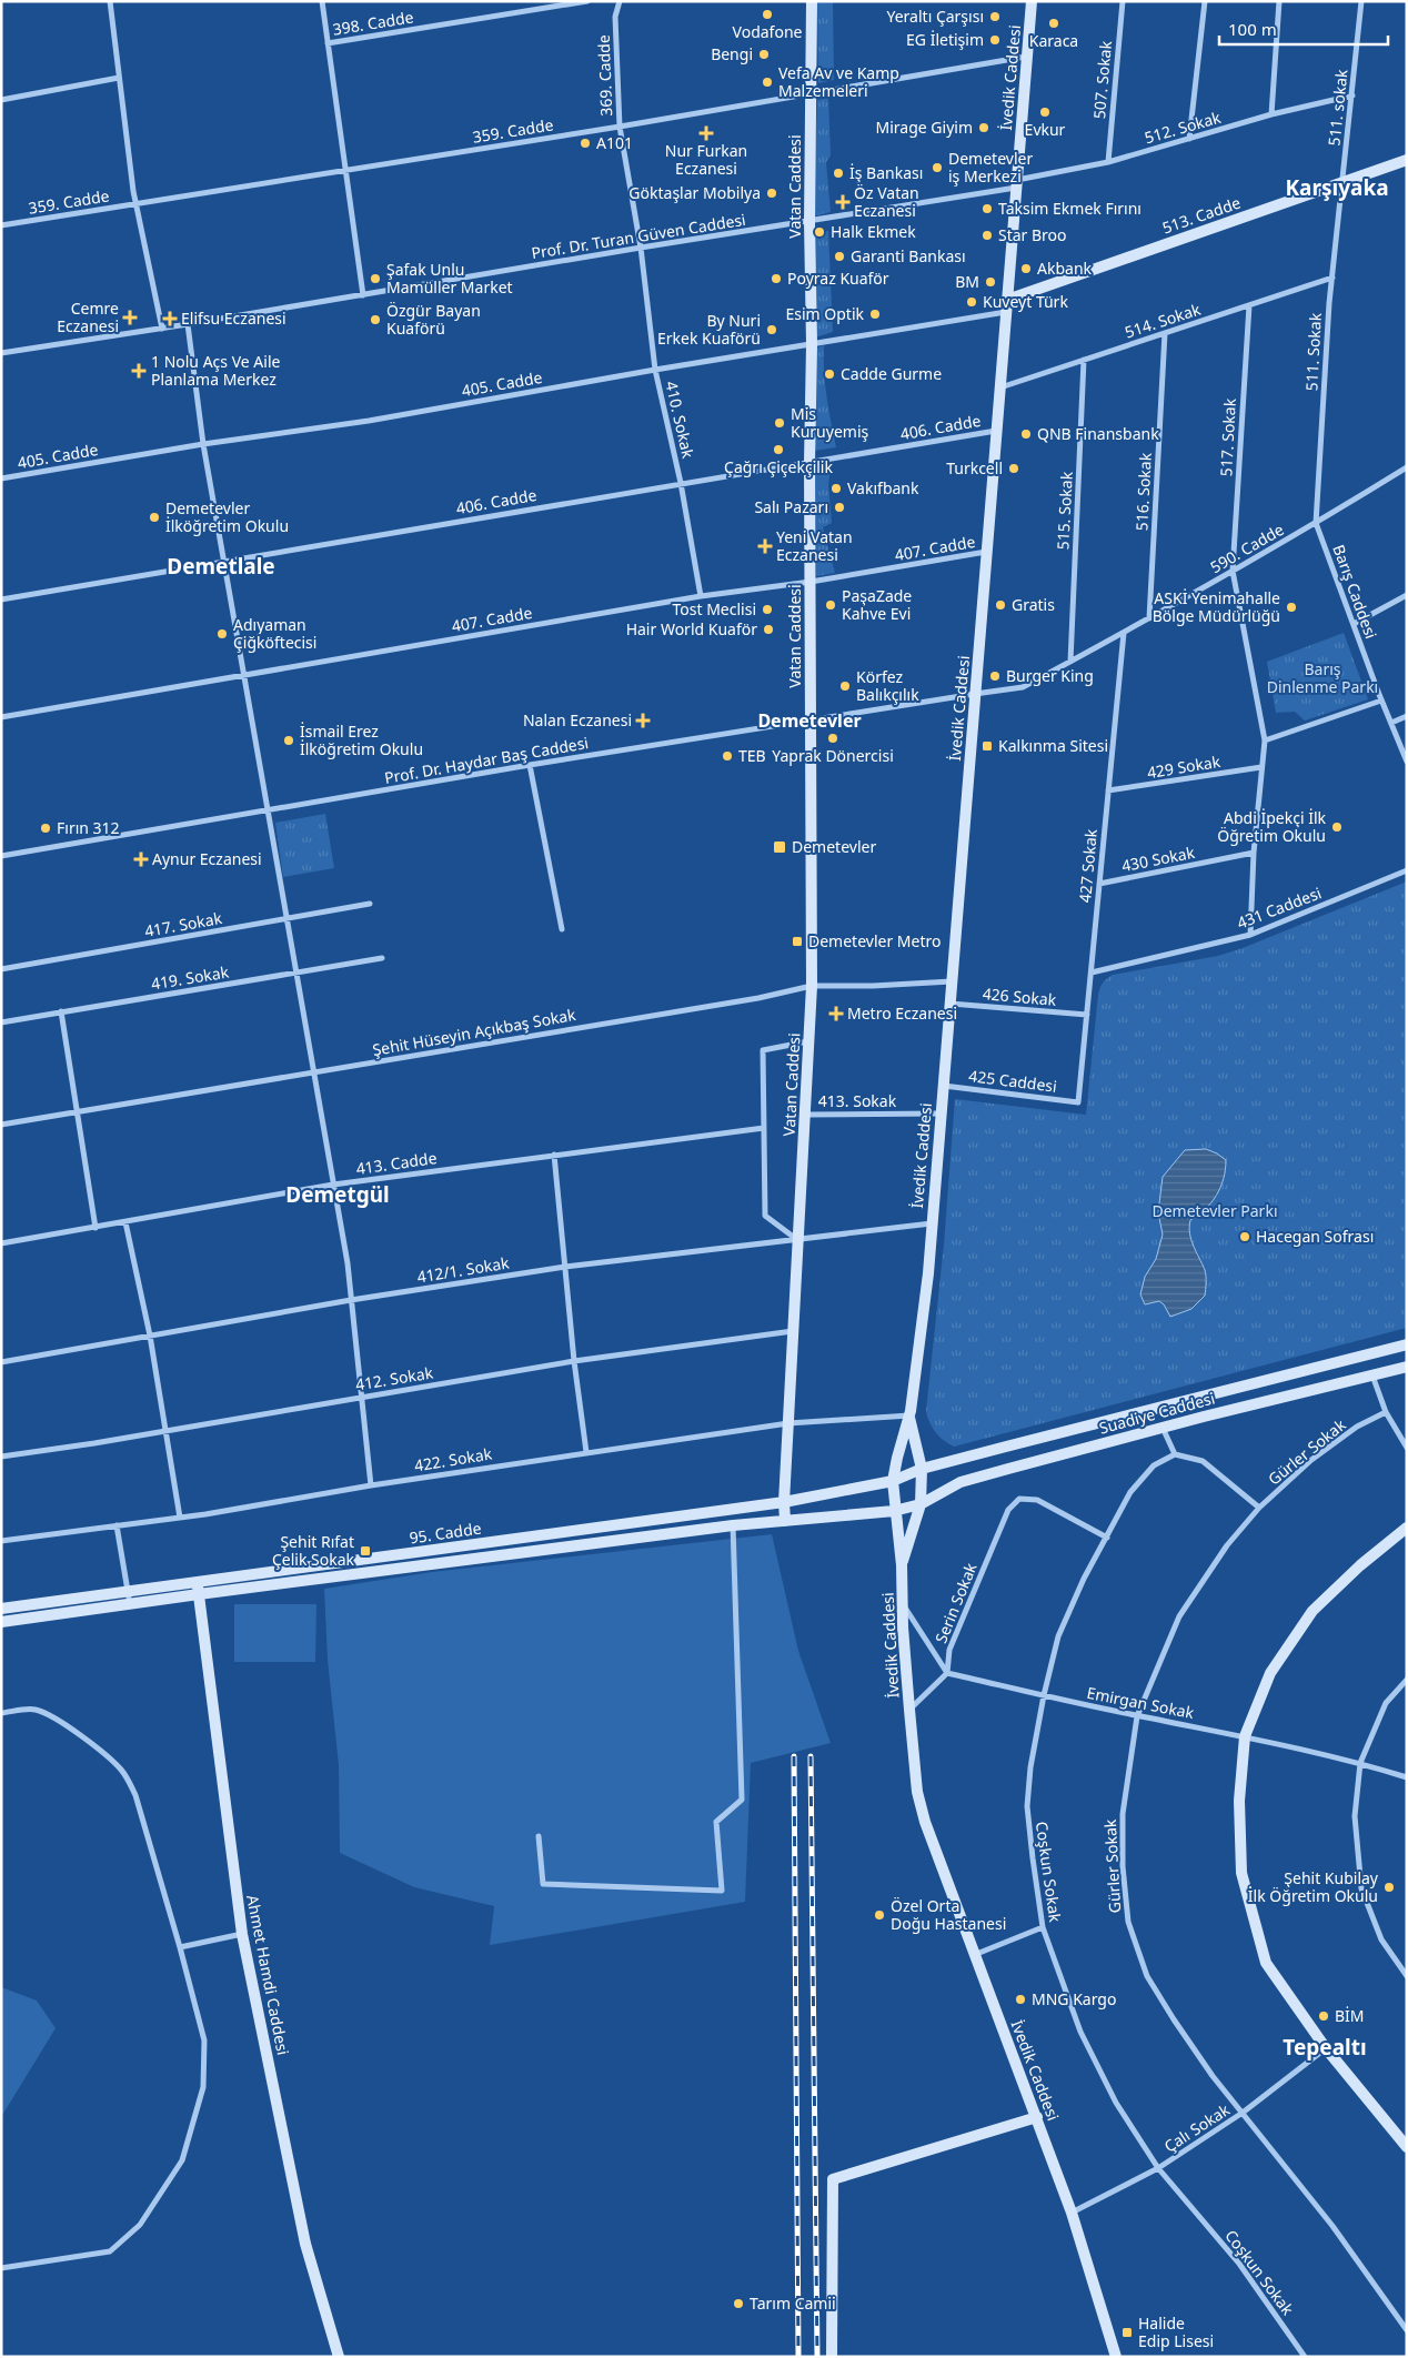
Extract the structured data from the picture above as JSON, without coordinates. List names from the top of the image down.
{
  "streets": {
    "main road": [
      "İvedik Caddesi",
      "Vatan Caddesi",
      "513. Cadde",
      "Suadiye Caddesi",
      "95. Cadde",
      "Ahmet Hamdi Caddesi"
    ],
    "street": [
      "398. Cadde",
      "369. Cadde",
      "507. Sokak",
      "511. sokak",
      "512. Sokak",
      "359. Cadde",
      "Prof. Dr. Turan Güven Caddesi",
      "514. Sokak",
      "511. Sokak",
      "405. Cadde",
      "410. Sokak",
      "406. Cadde",
      "517. Sokak",
      "516. Sokak",
      "515. Sokak",
      "407. Cadde",
      "590. Cadde",
      "Barış Caddesi",
      "Prof. Dr. Haydar Baş Caddesi",
      "429 Sokak",
      "430 Sokak",
      "427 Sokak",
      "431 Caddesi",
      "417. Sokak",
      "419. Sokak",
      "426 Sokak",
      "Şehit Hüseyin Açıkbaş Sokak",
      "425 Caddesi",
      "413. Sokak",
      "413. Cadde",
      "412/1. Sokak",
      "412. Sokak",
      "Gürler Sokak",
      "422. Sokak",
      "Serin Sokak",
      "Emirgan Sokak",
      "Coşkun Sokak",
      "Çalı Sokak"
    ]
  },
  "crossings": [
    ["369. Cadde", "359. Cadde"],
    ["369. Cadde", "Prof. Dr. Turan Güven Caddesi"],
    ["369. Cadde", "410. Sokak"],
    ["İvedik Caddesi", "512. Sokak"],
    ["İvedik Caddesi", "359. Cadde"],
    ["İvedik Caddesi", "513. Cadde"],
    ["İvedik Caddesi", "Prof. Dr. Turan Güven Caddesi"],
    ["İvedik Caddesi", "514. Sokak"],
    ["İvedik Caddesi", "405. Cadde"],
    ["İvedik Caddesi", "406. Cadde"],
    ["İvedik Caddesi", "407. Cadde"],
    ["İvedik Caddesi", "590. Cadde"],
    ["İvedik Caddesi", "Prof. Dr. Haydar Baş Caddesi"],
    ["İvedik Caddesi", "426 Sokak"],
    ["İvedik Caddesi", "Şehit Hüseyin Açıkbaş Sokak"],
    ["İvedik Caddesi", "425 Caddesi"],
    ["İvedik Caddesi", "413. Sokak"],
    ["İvedik Caddesi", "412/1. Sokak"],
    ["İvedik Caddesi", "Suadiye Caddesi"],
    ["İvedik Caddesi", "422. Sokak"],
    ["İvedik Caddesi", "95. Cadde"],
    ["İvedik Caddesi", "Çalı Sokak"],
    ["507. Sokak", "512. Sokak"],
    ["511. sokak", "512. Sokak"],
    ["511. sokak", "513. Cadde"],
    ["511. sokak", "511. Sokak"],
    ["512. Sokak", "Prof. Dr. Turan Güven Caddesi"],
    ["359. Cadde", "Vatan Caddesi"],
    ["Vatan Caddesi", "Prof. Dr. Turan Güven Caddesi"],
    ["Vatan Caddesi", "405. Cadde"],
    ["Vatan Caddesi", "406. Cadde"],
    ["Vatan Caddesi", "407. Cadde"],
    ["Vatan Caddesi", "Prof. Dr. Haydar Baş Caddesi"],
    ["Vatan Caddesi", "Şehit Hüseyin Açıkbaş Sokak"],
    ["Vatan Caddesi", "413. Sokak"],
    ["Vatan Caddesi", "412/1. Sokak"],
    ["Vatan Caddesi", "412. Sokak"],
    ["Vatan Caddesi", "422. Sokak"],
    ["Vatan Caddesi", "95. Cadde"],
    ["513. Cadde", "511. Sokak"],
    ["Prof. Dr. Turan Güven Caddesi", "410. Sokak"],
    ["514. Sokak", "511. Sokak"],
    ["514. Sokak", "517. Sokak"],
    ["514. Sokak", "516. Sokak"],
    ["514. Sokak", "515. Sokak"],
    ["511. Sokak", "590. Cadde"],
    ["511. Sokak", "Barış Caddesi"],
    ["405. Cadde", "410. Sokak"],
    ["410. Sokak", "406. Cadde"],
    ["410. Sokak", "407. Cadde"],
    ["517. Sokak", "590. Cadde"],
    ["517. Sokak", "429 Sokak"],
    ["517. Sokak", "430 Sokak"],
    ["517. Sokak", "431 Caddesi"],
    ["516. Sokak", "590. Cadde"],
    ["515. Sokak", "590. Cadde"],
    ["590. Cadde", "Barış Caddesi"],
    ["590. Cadde", "Prof. Dr. Haydar Baş Caddesi"],
    ["590. Cadde", "427 Sokak"],
    ["429 Sokak", "427 Sokak"],
    ["430 Sokak", "427 Sokak"],
    ["427 Sokak", "431 Caddesi"],
    ["427 Sokak", "426 Sokak"],
    ["427 Sokak", "425 Caddesi"],
    ["Gürler Sokak", "Emirgan Sokak"],
    ["Gürler Sokak", "Çalı Sokak"],
    ["95. Cadde", "Ahmet Hamdi Caddesi"],
    ["Serin Sokak", "Emirgan Sokak"],
    ["Serin Sokak", "Coşkun Sokak"],
    ["Emirgan Sokak", "Coşkun Sokak"],
    ["Coşkun Sokak", "Çalı Sokak"]
  ],
  "districts": [
    "Karşıyaka",
    "Demetlale",
    "Demetevler",
    "Demetgül",
    "Tepealtı"
  ],
  "parks": ["Barış Dinlenme Parkı", "Demetevler Parkı"],
  "places": {
    "other": [
      "Vodafone",
      "Yeraltı Çarşısı",
      "Karaca",
      "EG İletişim",
      "Bengi",
      "Vefa Av ve Kamp Malzemeleri",
      "Evkur",
      "Mirage Giyim",
      "A101",
      "Demetevler iş Merkezi",
      "İş Bankası",
      "Göktaşlar Mobilya",
      "Taksim Ekmek Fırını",
      "Halk Ekmek",
      "Star Broo",
      "Garanti Bankası",
      "Akbank",
      "Şafak Unlu Mamüller Market",
      "Poyraz Kuaför",
      "BM",
      "Kuveyt Türk",
      "Esim Optik",
      "Özgür Bayan Kuaförü",
      "By Nuri Erkek Kuaförü",
      "Cadde Gurme",
      "Mis Kuruyemiş",
      "QNB Finansbank",
      "Çağrı Çiçekçilik",
      "Turkcell",
      "Vakıfbank",
      "Salı Pazarı",
      "Demetevler İlköğretim Okulu",
      "PaşaZade Kahve Evi",
      "Gratis",
      "ASKİ Yenimahalle Bölge Müdürlüğü",
      "Tost Meclisi",
      "Hair World Kuaför",
      "Adıyaman Çiğköftecisi",
      "Burger King",
      "Körfez Balıkçılık",
      "Yaprak Dönercisi",
      "İsmail Erez İlköğretim Okulu",
      "TEB",
      "Abdi İpekçi İlk Öğretim Okulu",
      "Fırın 312",
      "Hacegan Sofrası",
      "Şehit Kubilay İlk Öğretim Okulu",
      "Özel Orta Doğu Hastanesi",
      "MNG Kargo",
      "BİM",
      "Tarım Camii"
    ],
    "health": [
      "Nur Furkan Eczanesi",
      "Öz Vatan Eczanesi",
      "Cemre Eczanesi",
      "Elifsu Eczanesi",
      "1 Nolu Açs Ve Aile Planlama Merkez",
      "Yeni Vatan Eczanesi",
      "Nalan Eczanesi",
      "Aynur Eczanesi",
      "Metro Eczanesi"
    ],
    "transit": [
      "Kalkınma Sitesi",
      "Demetevler",
      "Demetevler Metro",
      "Şehit Rıfat Çelik Sokak",
      "Halide Edip Lisesi"
    ]
  },
  "scale_bar": "100 m"
}
